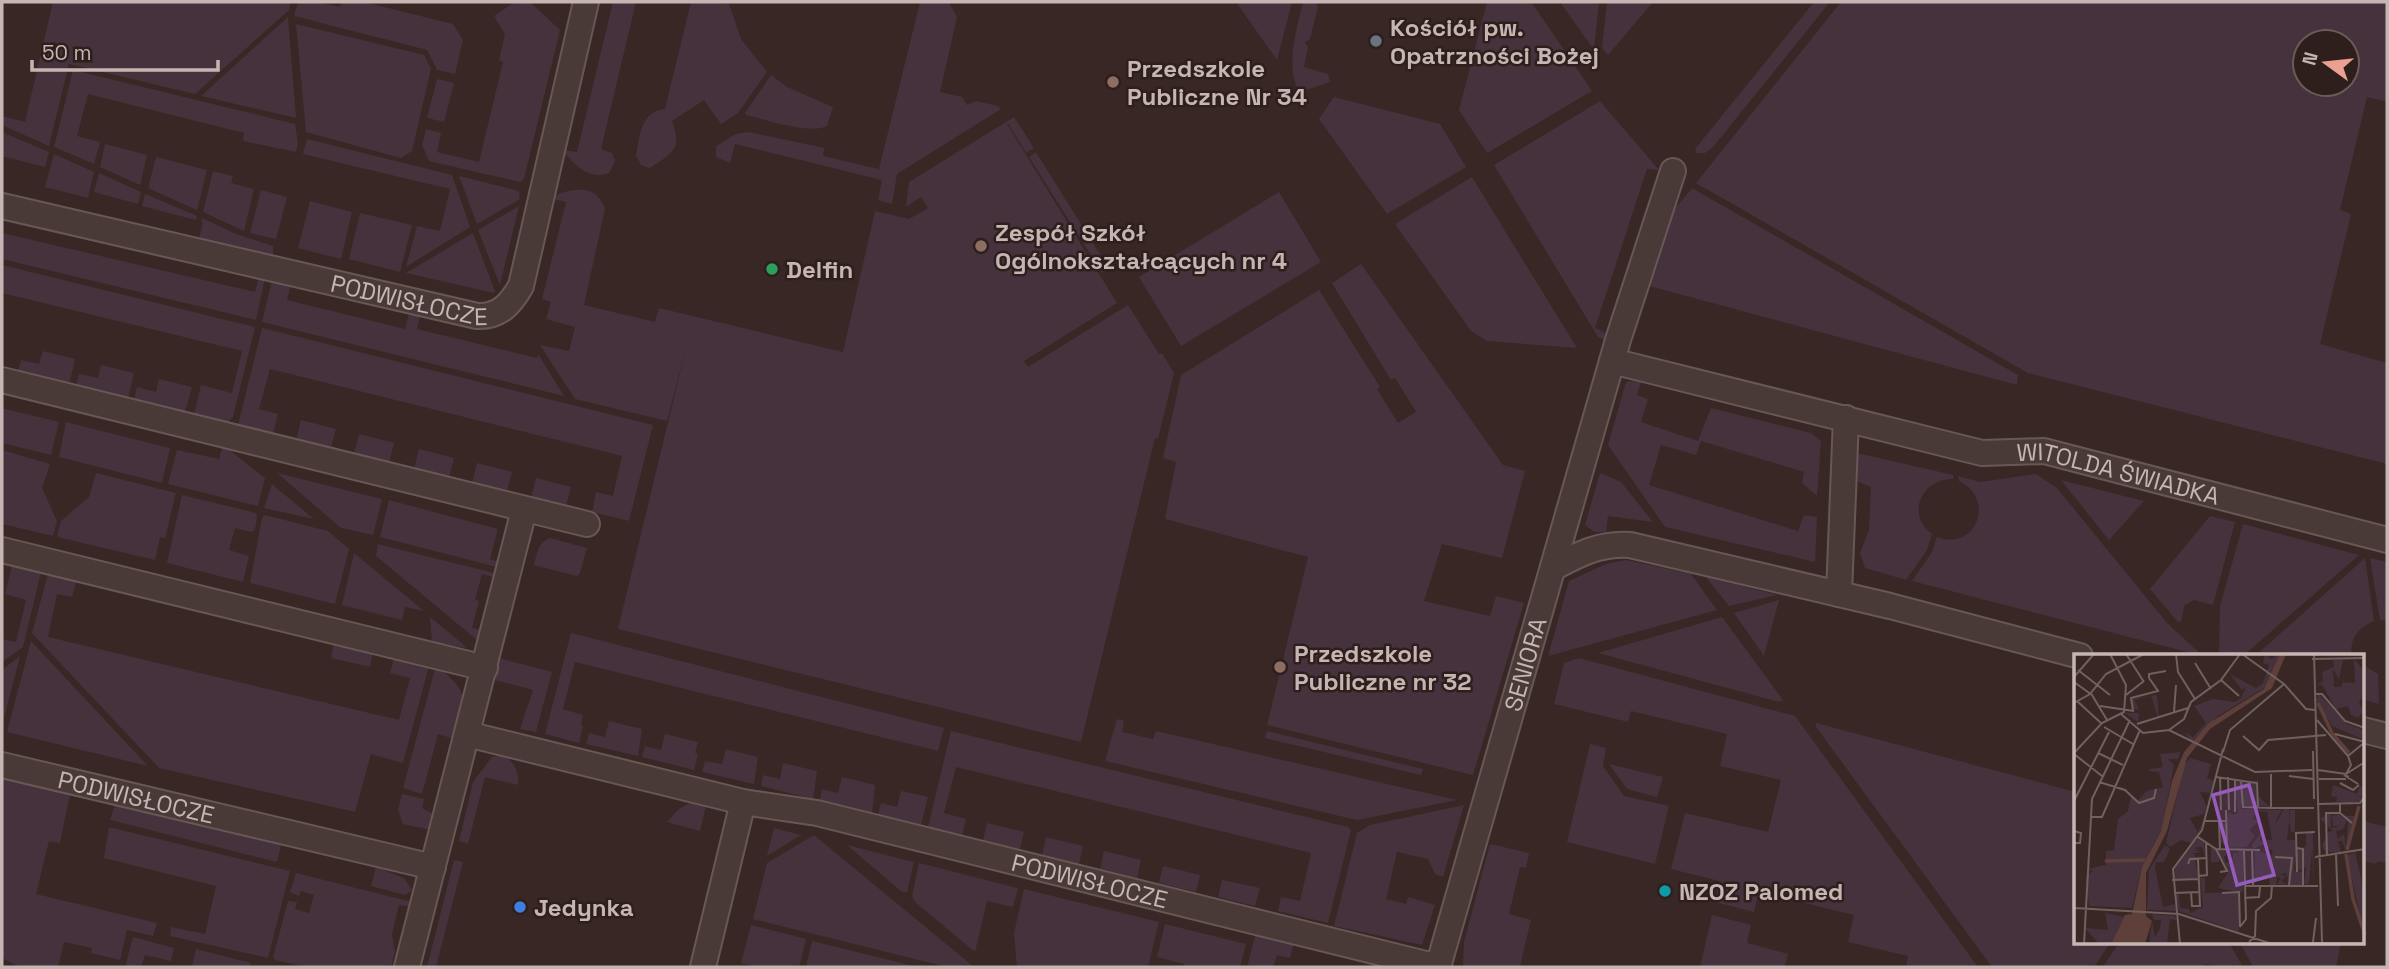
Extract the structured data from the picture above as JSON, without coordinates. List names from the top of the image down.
{
  "streets": {
    "street": ["PODWISŁOCZE", "WITOLDA ŚWIADKA", "SENIORA"]
  },
  "crossings": [
    ["PODWISŁOCZE", "SENIORA"],
    ["WITOLDA ŚWIADKA", "SENIORA"]
  ],
  "places": [
    "Kościół pw. Opatrzności Bożej",
    "Przedszkole Publiczne Nr 34",
    "Zespół Szkół Ogólnokształcących nr 4",
    "Delfin",
    "Przedszkole Publiczne nr 32",
    "NZOZ Palomed",
    "Jedynka"
  ],
  "scale_bar": "50 m",
  "north": "left"
}
